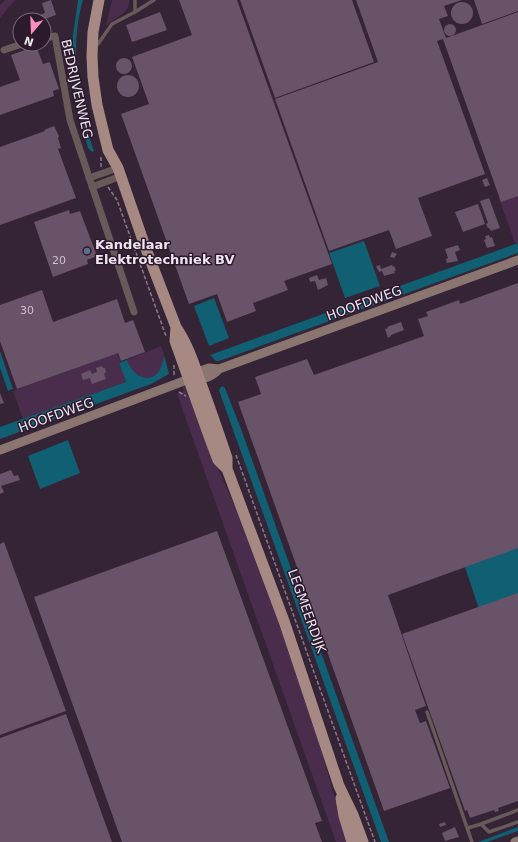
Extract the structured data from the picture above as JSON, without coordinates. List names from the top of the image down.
{
  "streets": {
    "main road": ["HOOFDWEG", "LEGMEERDIJK"],
    "street": ["BEDRIJVENWEG"]
  },
  "crossings": [
    ["HOOFDWEG", "LEGMEERDIJK"]
  ],
  "places": ["Kandelaar Elektrotechniek BV"],
  "house_numbers": ["20", "30"],
  "north": "bottom"
}
